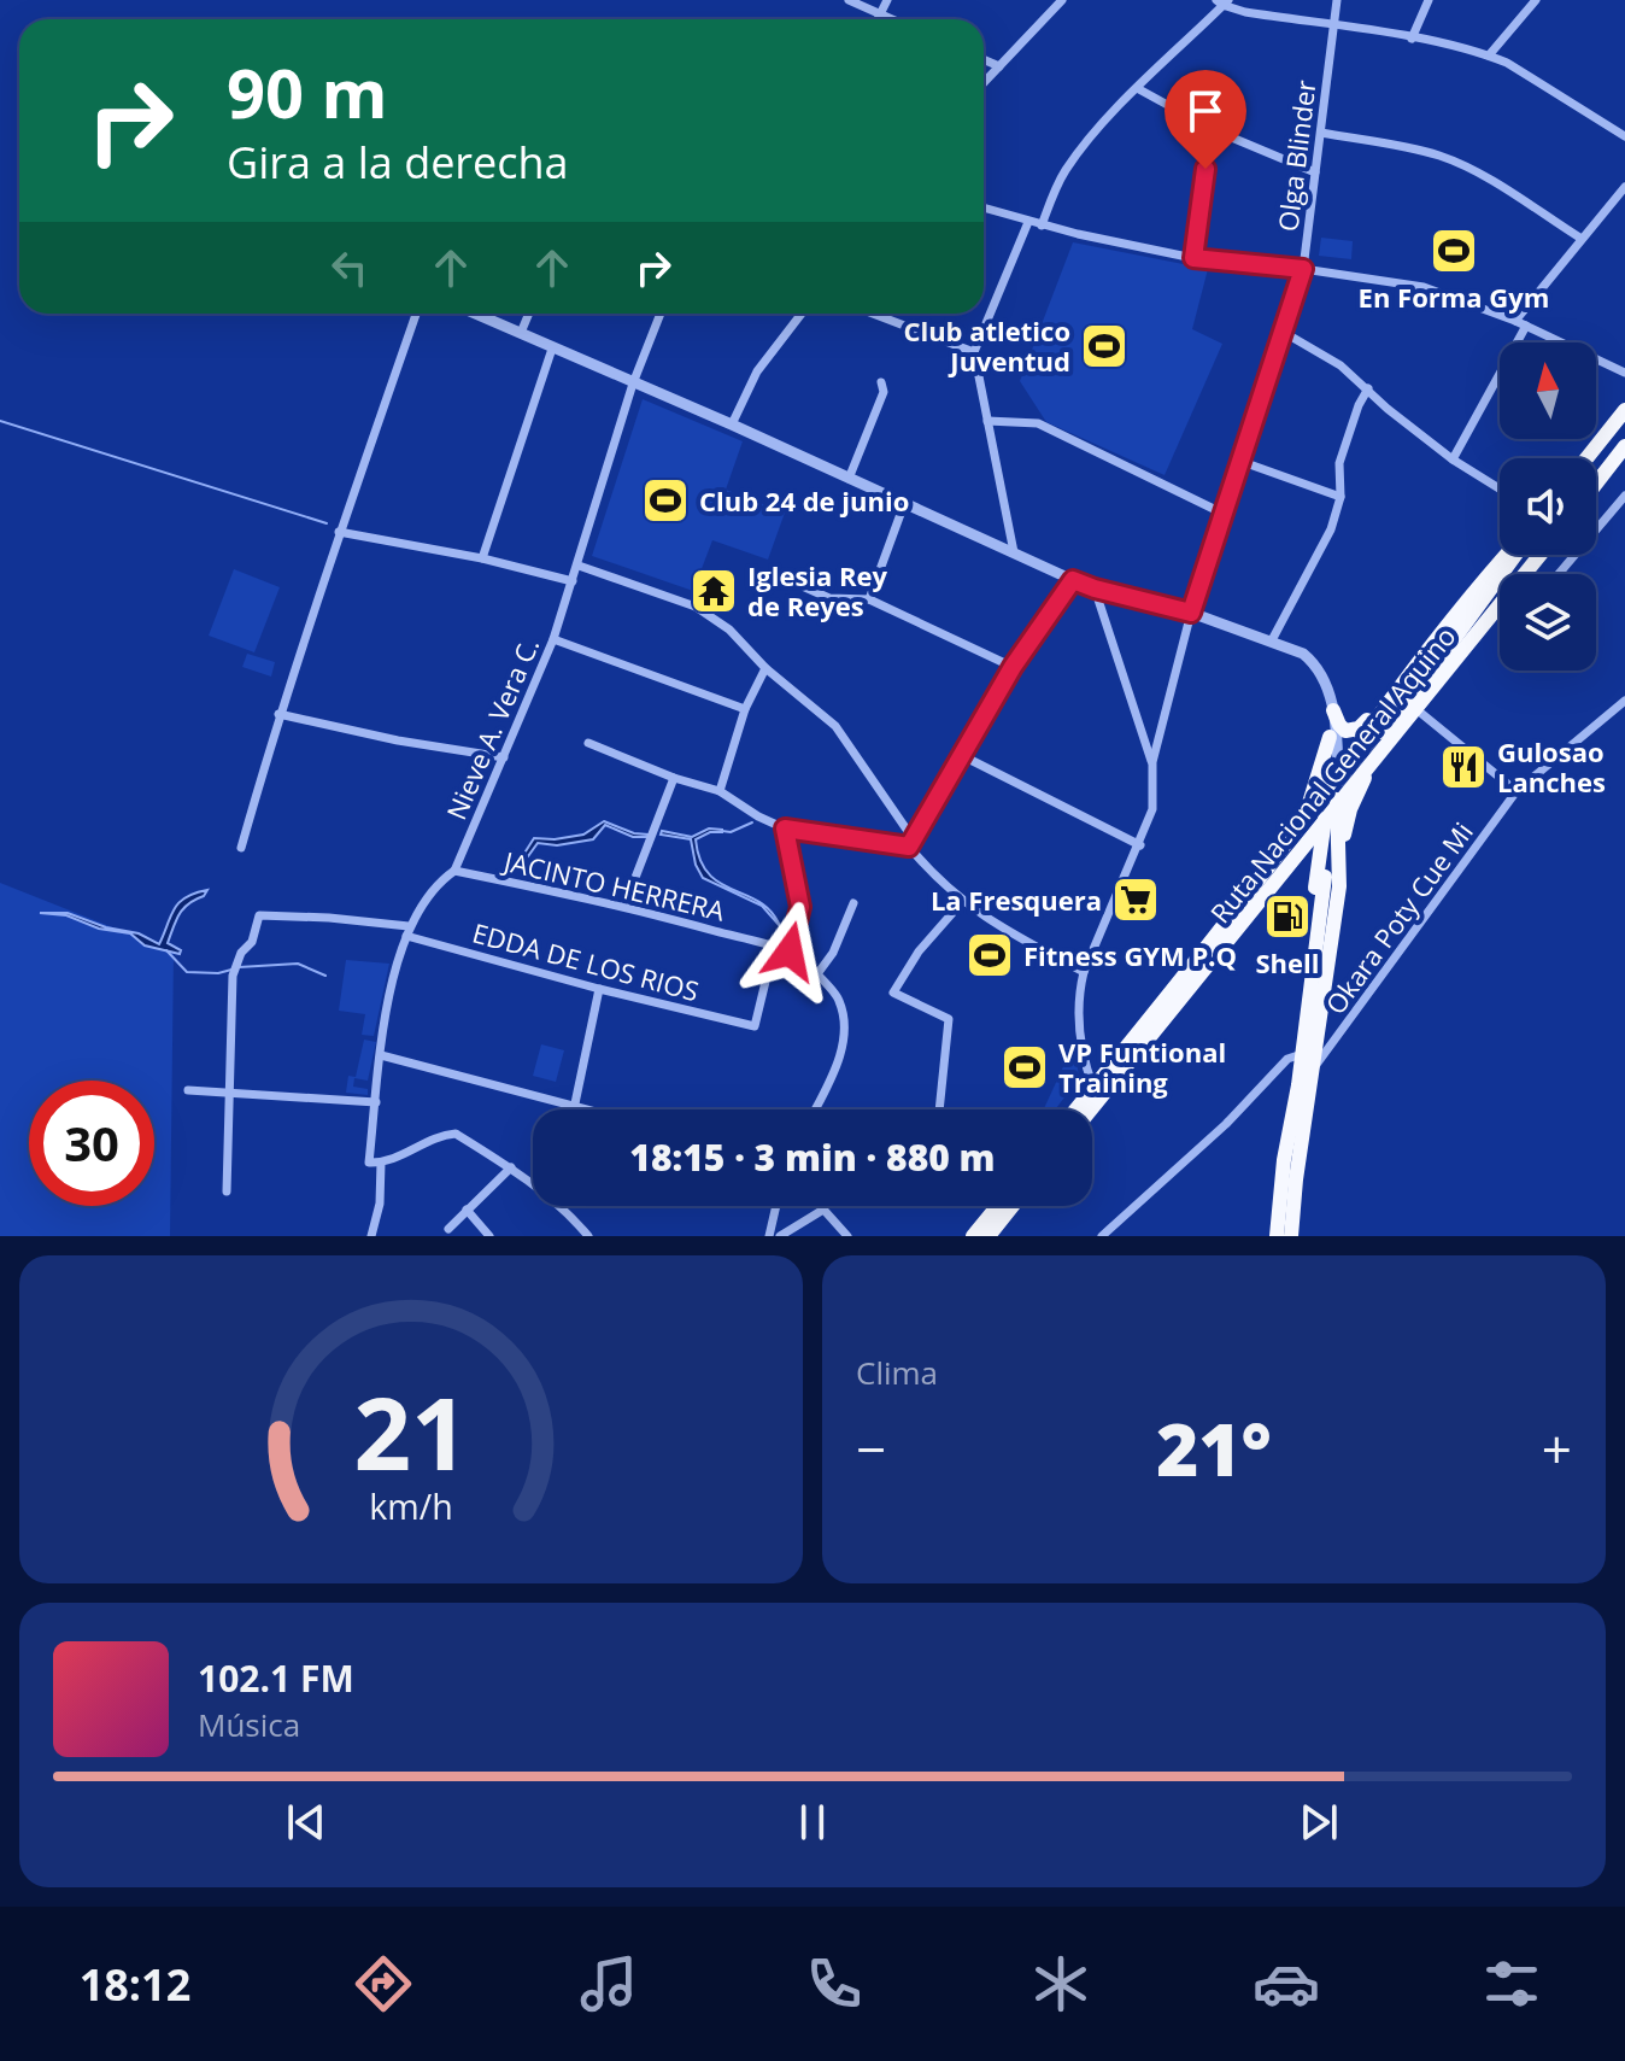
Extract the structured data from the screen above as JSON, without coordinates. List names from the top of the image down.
{
  "streets": {
    "highway": ["Ruta Nacional General Aquino"],
    "street": [
      "Olga Blinder",
      "Nieve A. Vera C.",
      "JACINTO HERRERA",
      "Okara Poty Cue Mi",
      "EDDA DE LOS RIOS"
    ]
  },
  "crossings": [
    ["Olga Blinder", "Ruta Nacional General Aquino"],
    ["Nieve A. Vera C.", "JACINTO HERRERA"],
    ["Nieve A. Vera C.", "EDDA DE LOS RIOS"],
    ["JACINTO HERRERA", "EDDA DE LOS RIOS"]
  ],
  "places": {
    "sports": [
      "En Forma Gym",
      "Club atletico Juventud",
      "Club 24 de junio",
      "Fitness GYM P.Q",
      "VP Funtional Training"
    ],
    "temple": ["Iglesia Rey de Reyes"],
    "restaurant": ["Gulosao Lanches"],
    "supermarket": ["La Fresquera"],
    "fuel station": ["Shell"]
  },
  "north": "top",
  "page": {
    "turn": ["90 m", "Gira a la derecha"],
    "limit": "30",
    "trip": "18:15 · 3 min · 880 m",
    "tile": "Clima",
    "heat": ["−", "21°", "+"],
    "song": ["102.1 FM", "Música"],
    "tabs": "18:12",
    "gauge": ["21", "km/h"]
  }
}
